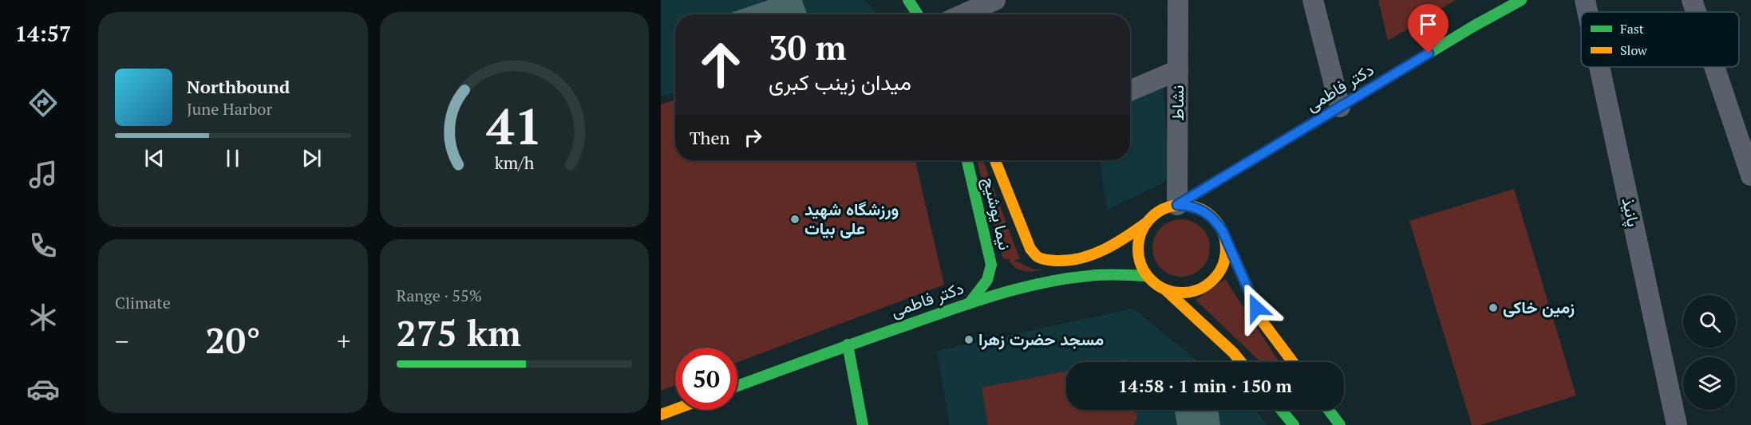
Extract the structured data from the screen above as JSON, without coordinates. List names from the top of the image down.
{
  "streets": {
    "street": [
      "دکتر فاطمی",
      "نشاط",
      "پانیذ",
      "نیما یوشیج"
    ]
  },
  "crossings": [
    ["دکتر فاطمی", "نشاط"],
    ["دکتر فاطمی", "نیما یوشیج"],
    ["نشاط", "نیما یوشیج"]
  ],
  "places": ["ورزشگاه شهید علی بیات", "زمین خاکی", "مسجد حضرت زهرا"],
  "legend": ["Fast", "Slow"],
  "page": {
    "tabs": "14:57",
    "turn": ["30 m", "میدان زینب کبری"],
    "song": ["Northbound", "June Harbor"],
    "then": "Then",
    "tile": [
      "Climate",
      ["Range · 55%", "275 km"]
    ],
    "heat": ["−", "20°", "+"],
    "limit": "50",
    "trip": "14:58 · 1 min · 150 m",
    "gauge": ["41", "km/h"]
  }
}
